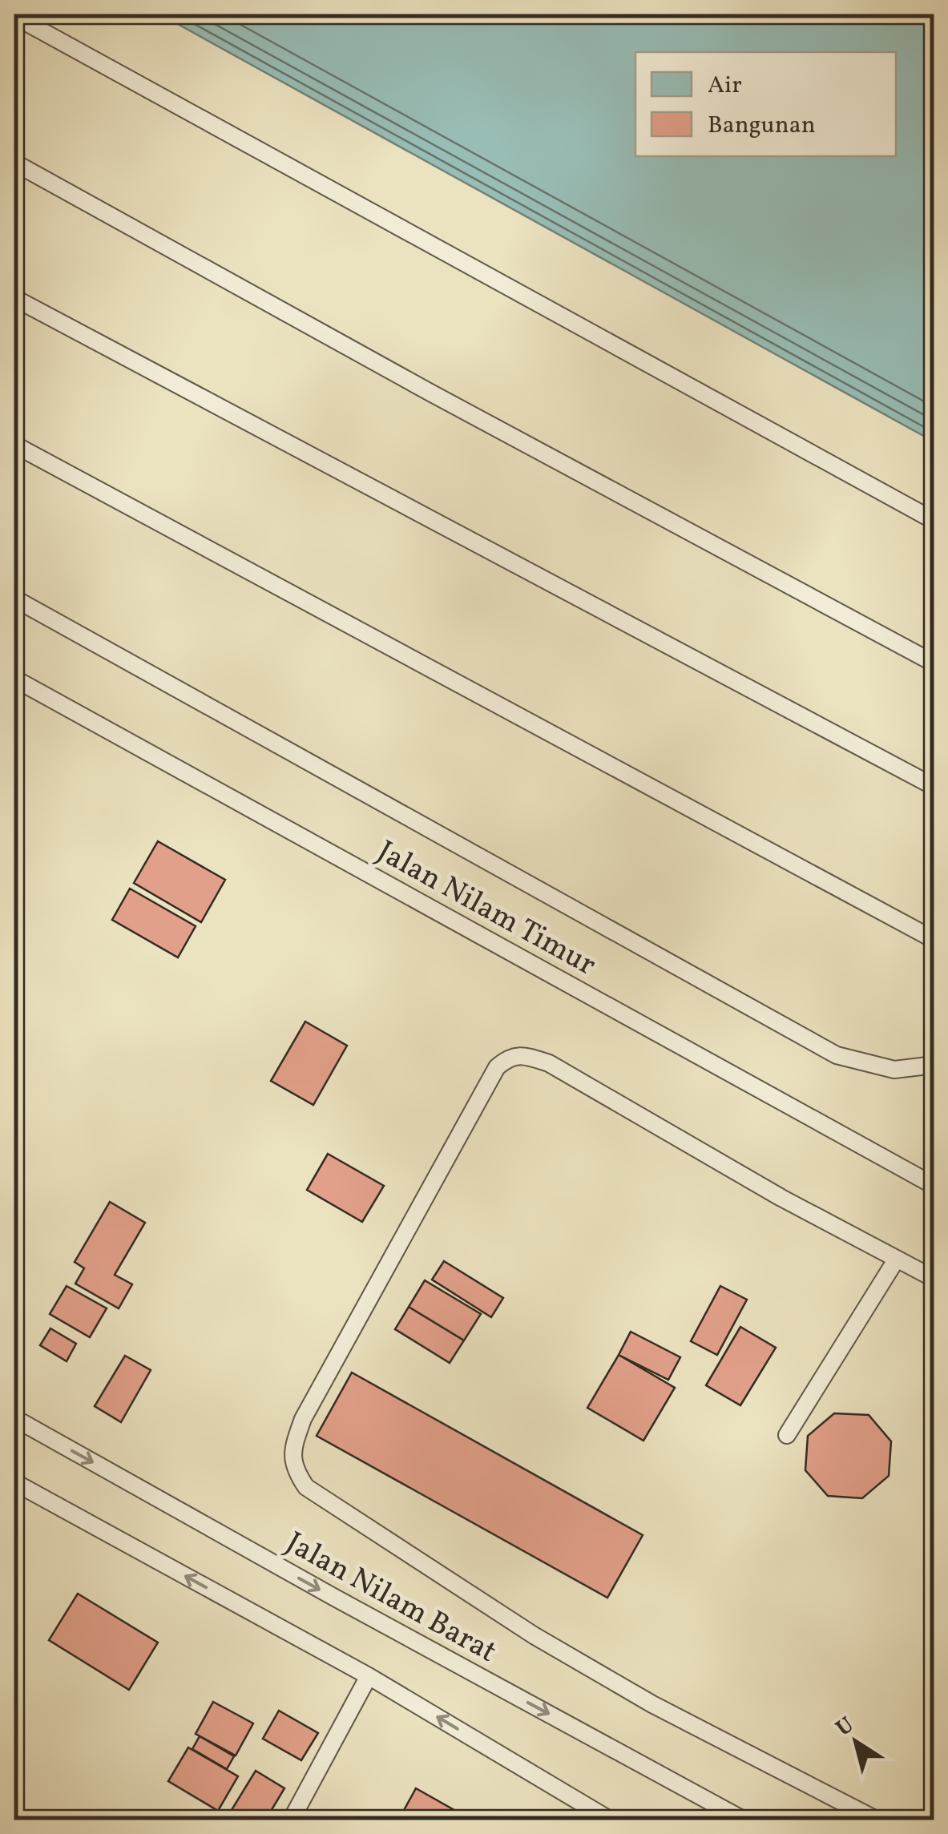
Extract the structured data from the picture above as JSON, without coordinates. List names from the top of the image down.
{
  "streets": {
    "lane": ["Jalan Nilam Timur", "Jalan Nilam Barat"]
  },
  "legend": ["Air", "Bangunan"],
  "north": "top left"
}
